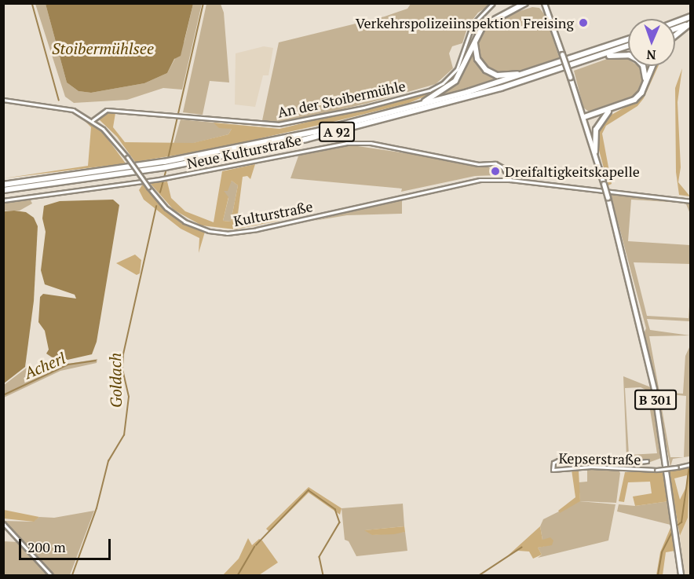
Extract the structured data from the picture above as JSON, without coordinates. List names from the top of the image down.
{
  "streets": {
    "highway": ["A 92"],
    "main road": ["B 301"],
    "street": [
      "An der Stoibermühle",
      "Neue Kulturstraße",
      "Kulturstraße",
      "Kepserstraße"
    ]
  },
  "crossings": [
    ["An der Stoibermühle", "Kulturstraße"],
    ["Neue Kulturstraße", "Kulturstraße"]
  ],
  "water": ["Stoibermühlsee", "Acherl", "Goldach"],
  "places": ["Verkehrspolizeiinspektion Freising", "Dreifaltigkeitskapelle"],
  "scale_bar": "200 m",
  "north": "bottom"
}
